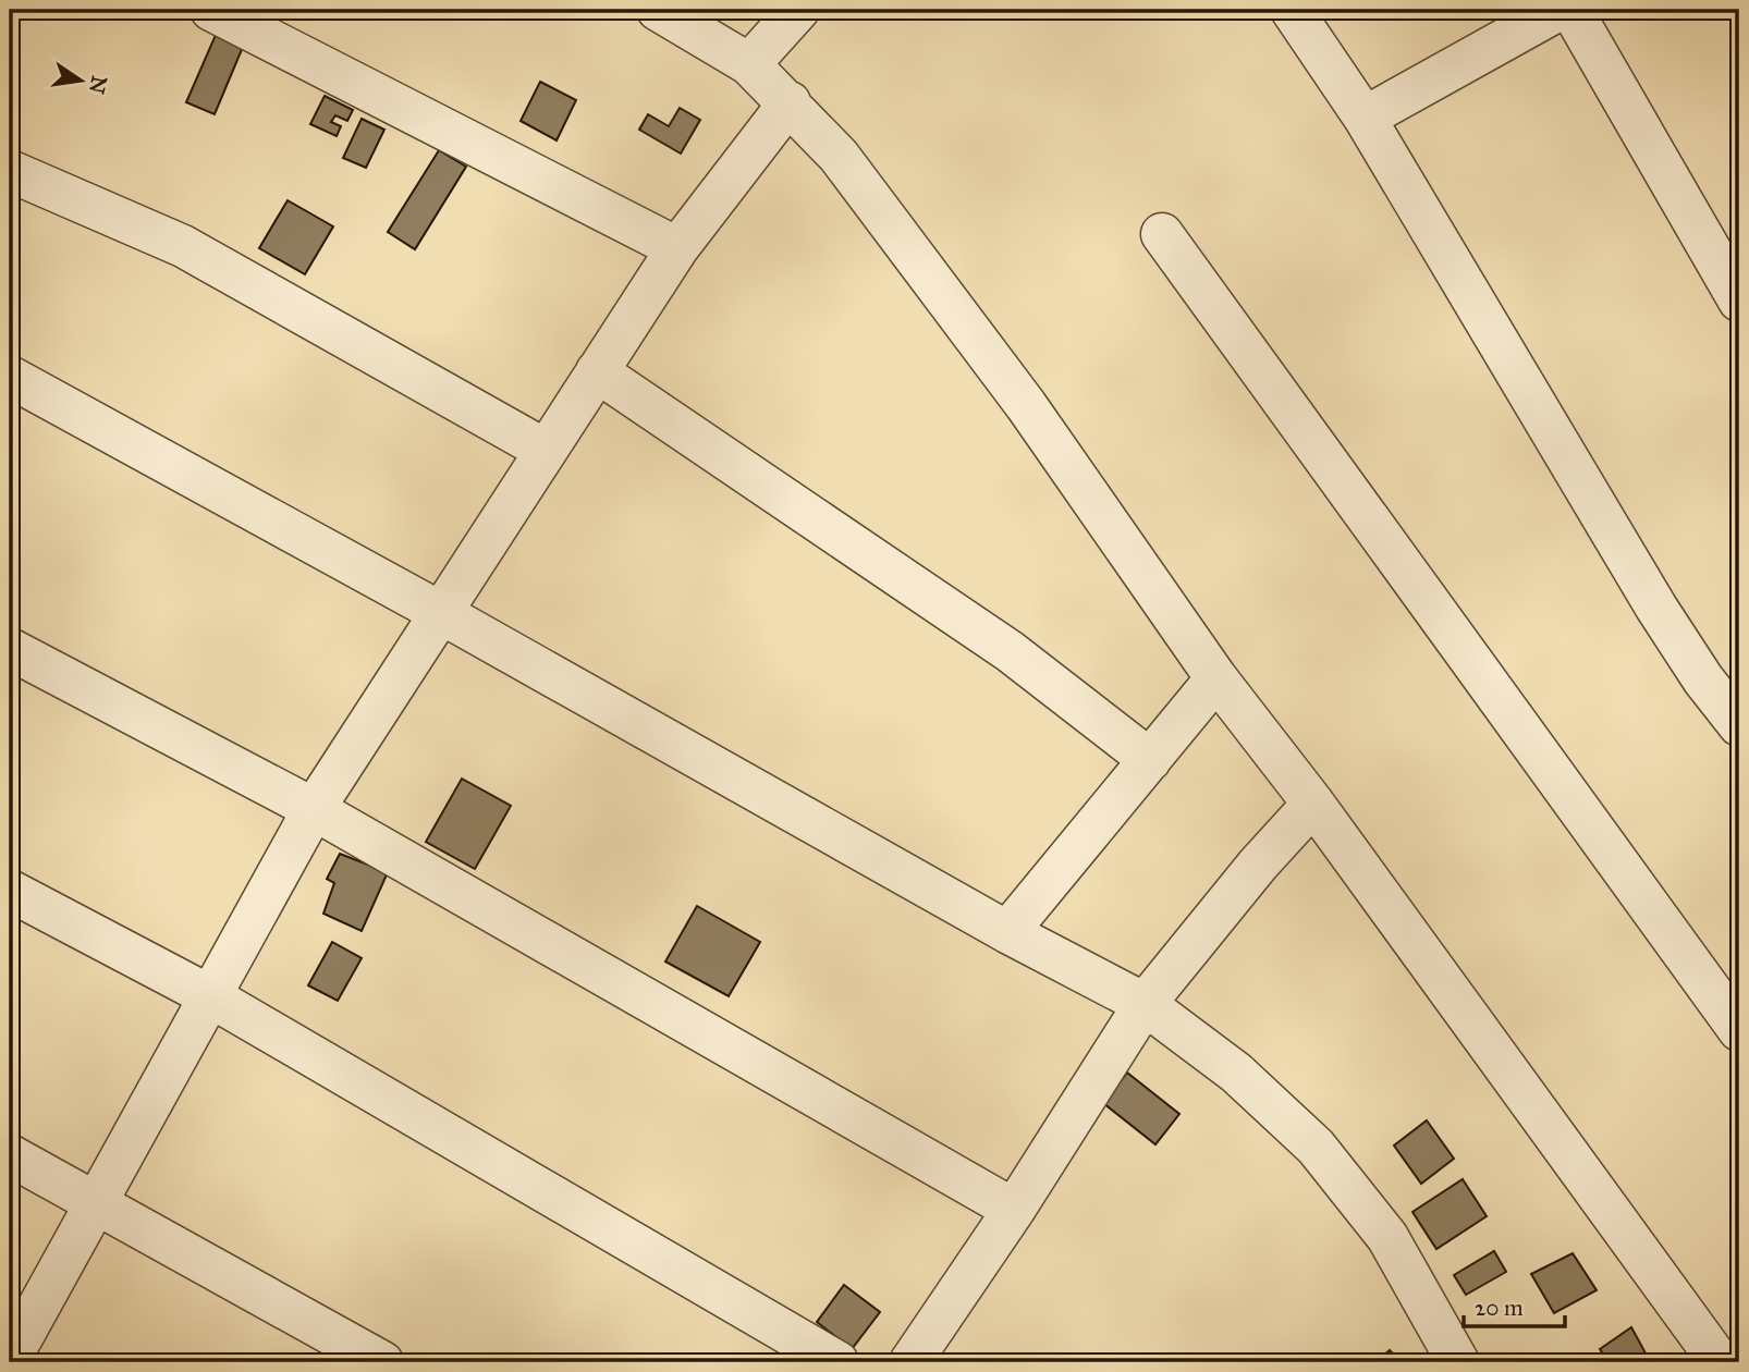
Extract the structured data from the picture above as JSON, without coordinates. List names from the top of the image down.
{
  "scale_bar": "20 m",
  "north": "right"
}
